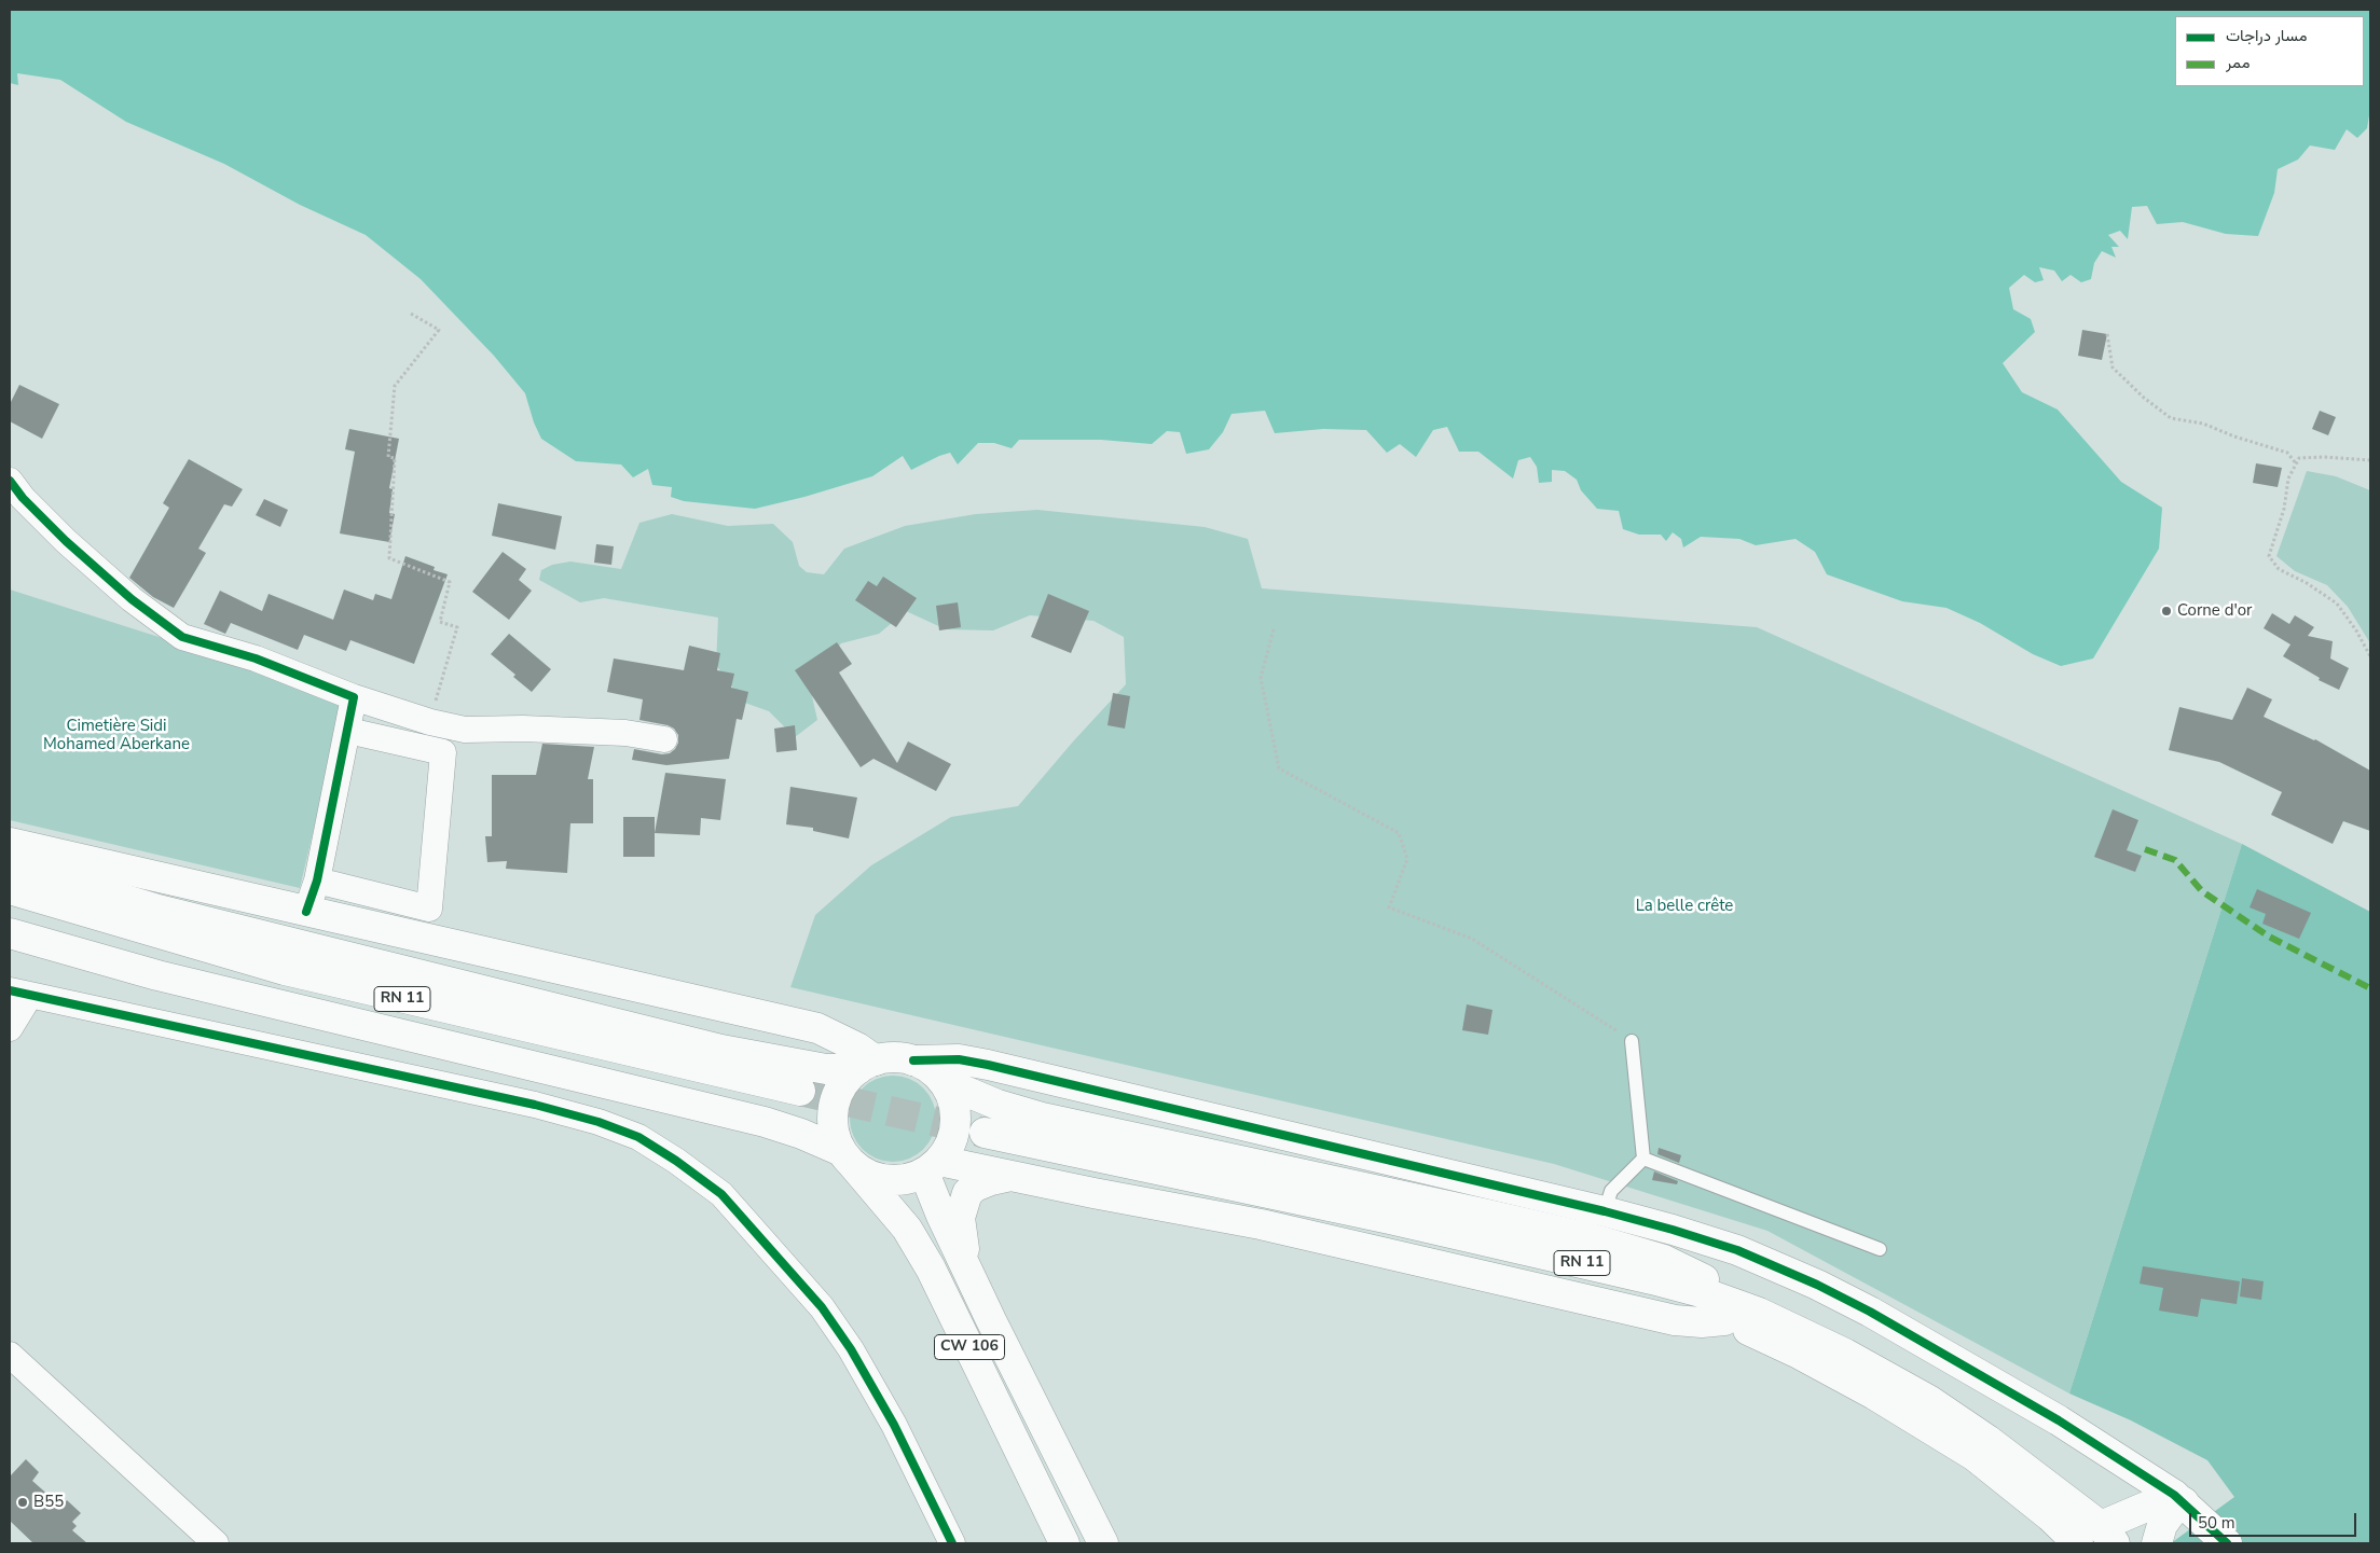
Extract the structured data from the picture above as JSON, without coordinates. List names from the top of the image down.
{
  "streets": {
    "main road": ["RN 11", "CW 106"]
  },
  "parks": ["Cimetière Sidi Mohamed Aberkane", "La belle crête"],
  "places": ["Corne d'or", "B55"],
  "legend": ["مسار دراجات", "ممر"],
  "scale_bar": "50 m"
}
